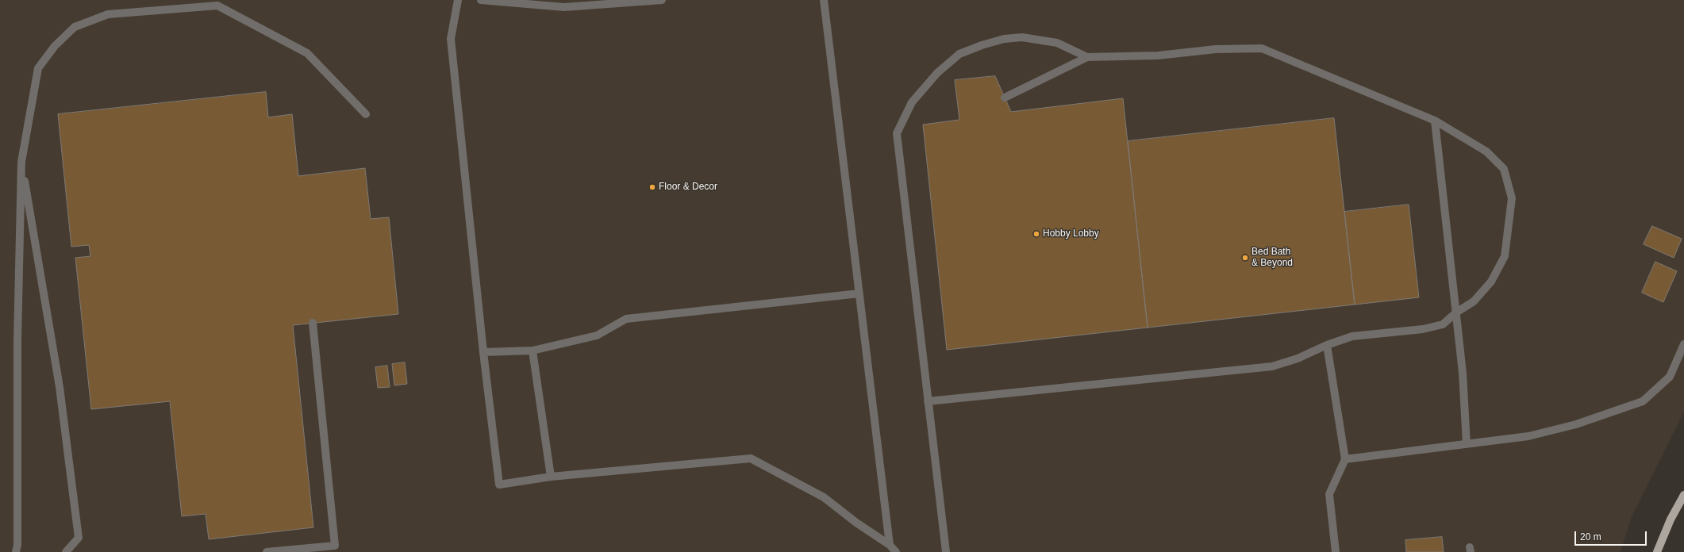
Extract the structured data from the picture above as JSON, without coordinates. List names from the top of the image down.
{
  "places": ["Floor & Decor", "Hobby Lobby", "Bed Bath & Beyond"],
  "scale_bar": "20 m"
}
